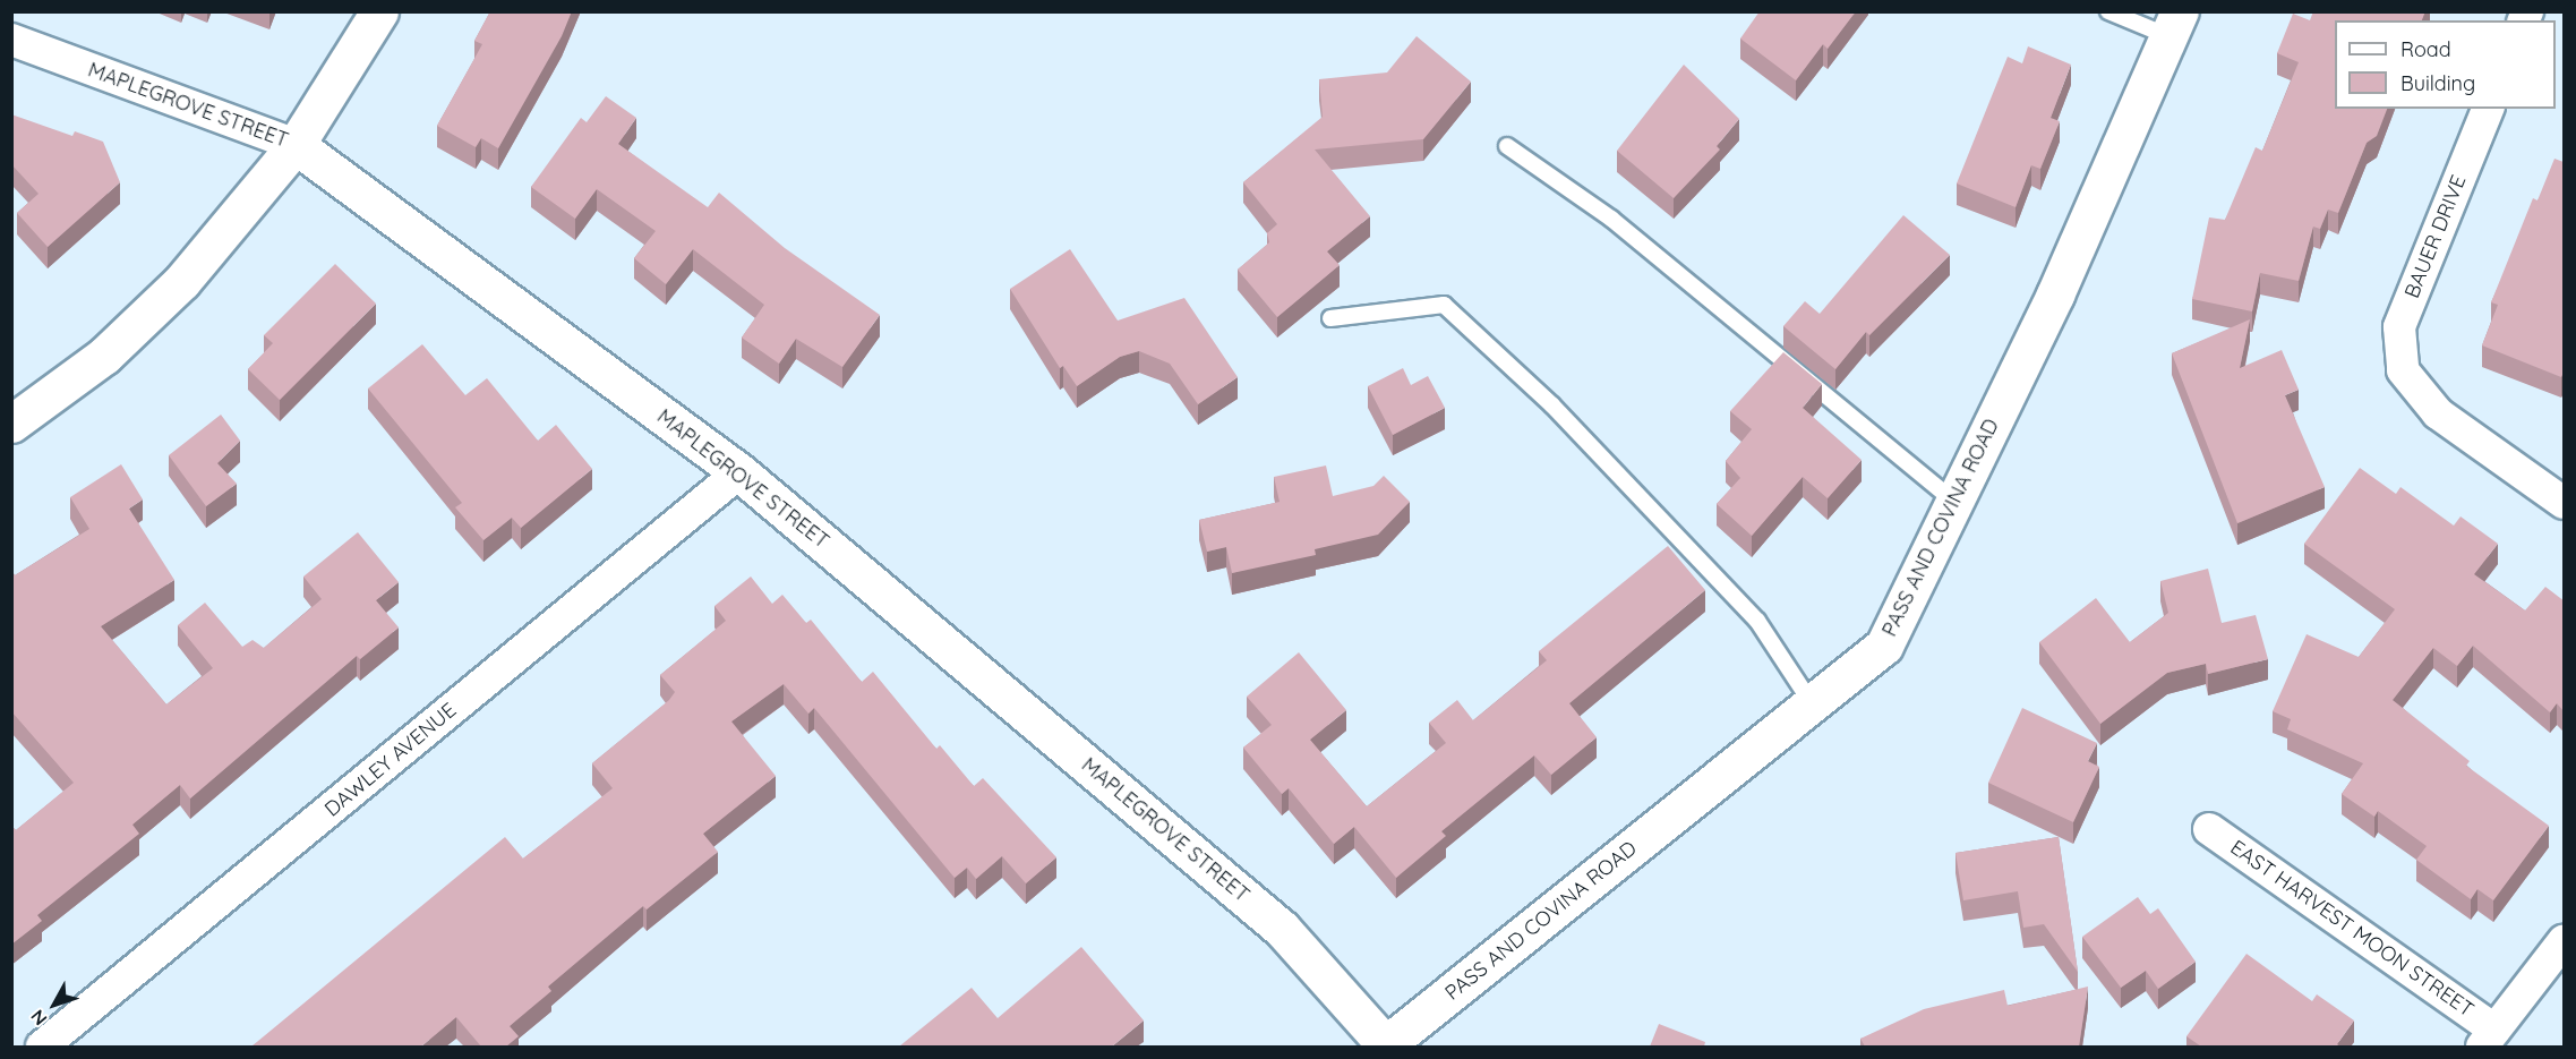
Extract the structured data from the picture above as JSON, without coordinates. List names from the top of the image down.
{
  "streets": {
    "street": [
      "MAPLEGROVE STREET",
      "BAUER DRIVE",
      "PASS AND COVINA ROAD",
      "DAWLEY AVENUE",
      "EAST HARVEST MOON STREET"
    ]
  },
  "crossings": [
    ["MAPLEGROVE STREET", "PASS AND COVINA ROAD"],
    ["MAPLEGROVE STREET", "DAWLEY AVENUE"]
  ],
  "legend": ["Road", "Building"],
  "north": "bottom left"
}
